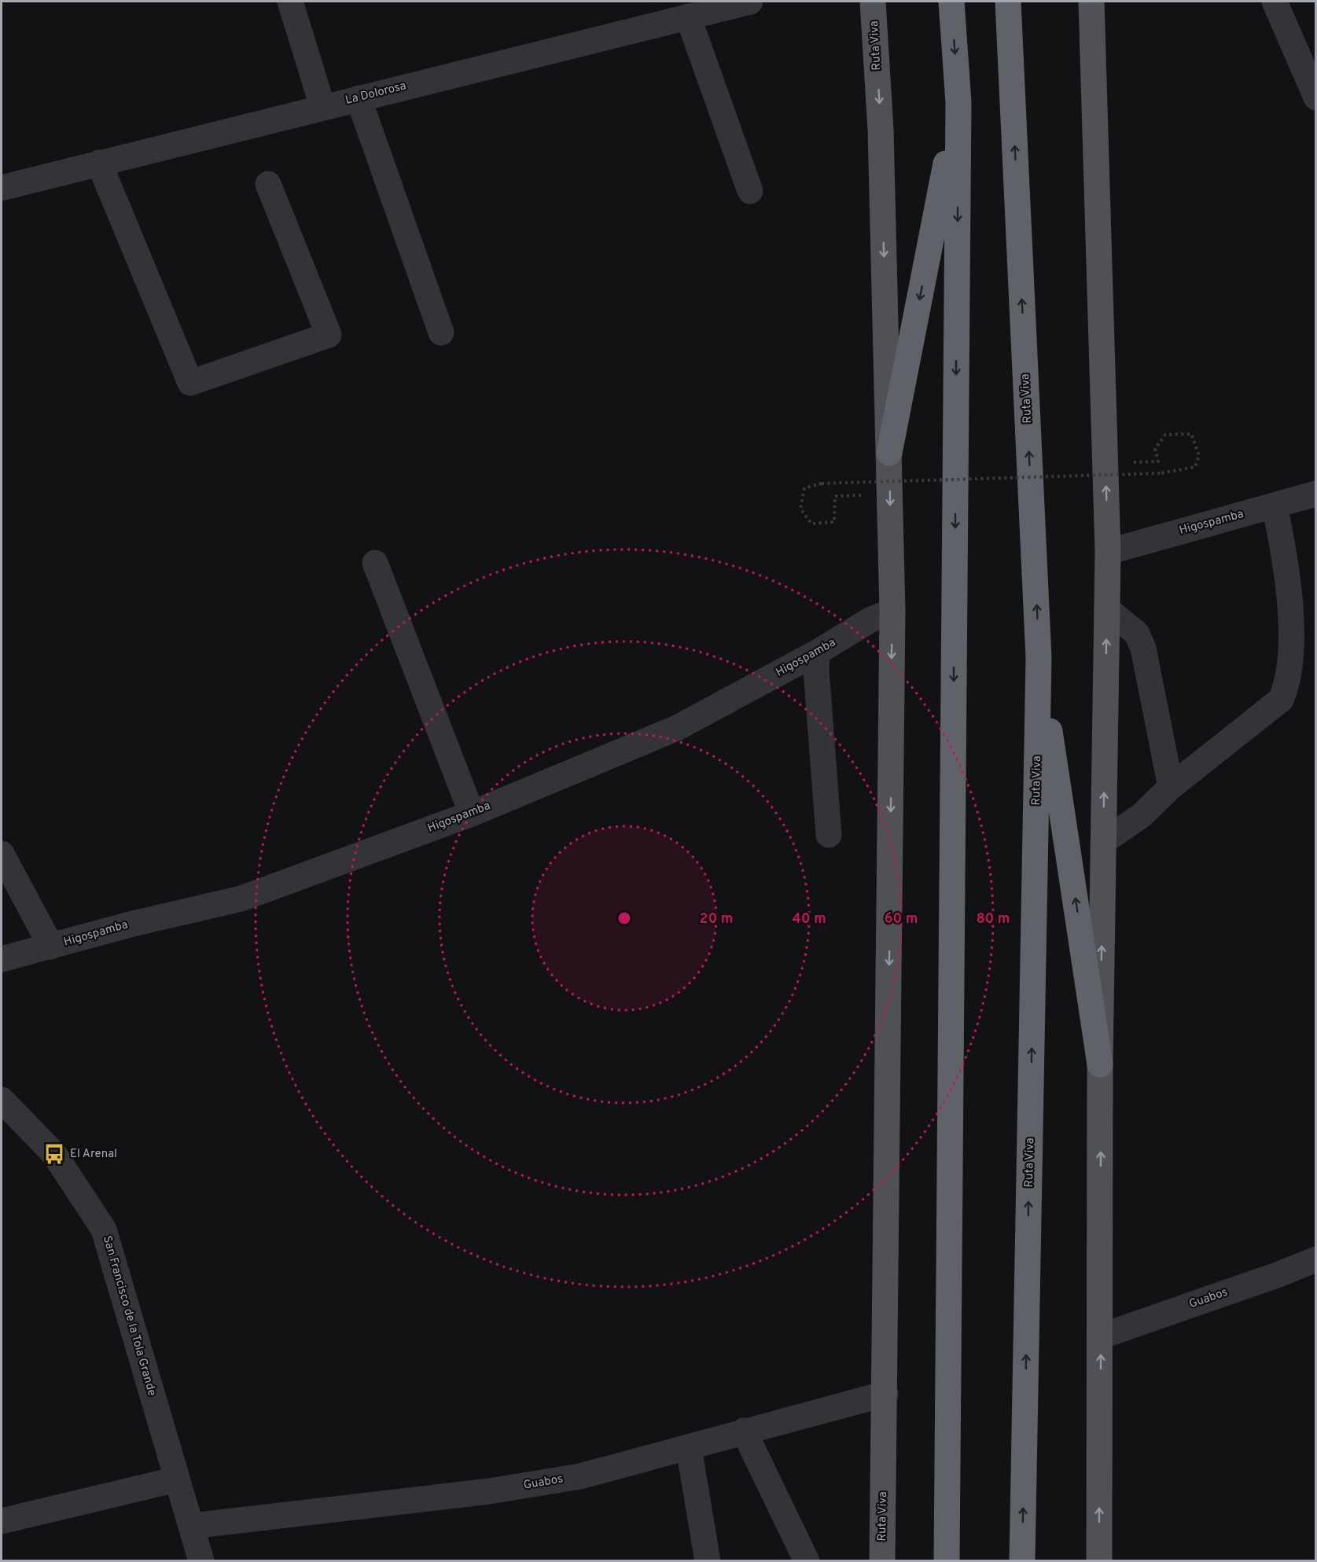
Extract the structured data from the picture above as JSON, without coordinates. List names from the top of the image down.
{
  "streets": {
    "highway": ["Ruta Viva"],
    "street": [
      "La Dolorosa",
      "Higospamba",
      "Guabos",
      "San Francisco de la Tola Grande"
    ]
  },
  "crossings": [
    ["Ruta Viva", "Higospamba"],
    ["Ruta Viva", "Guabos"],
    ["Guabos", "San Francisco de la Tola Grande"]
  ],
  "places": {
    "bus stop": ["El Arenal"]
  },
  "rings": [
    "20 m",
    "40 m",
    "60 m",
    "80 m"
  ]
}
